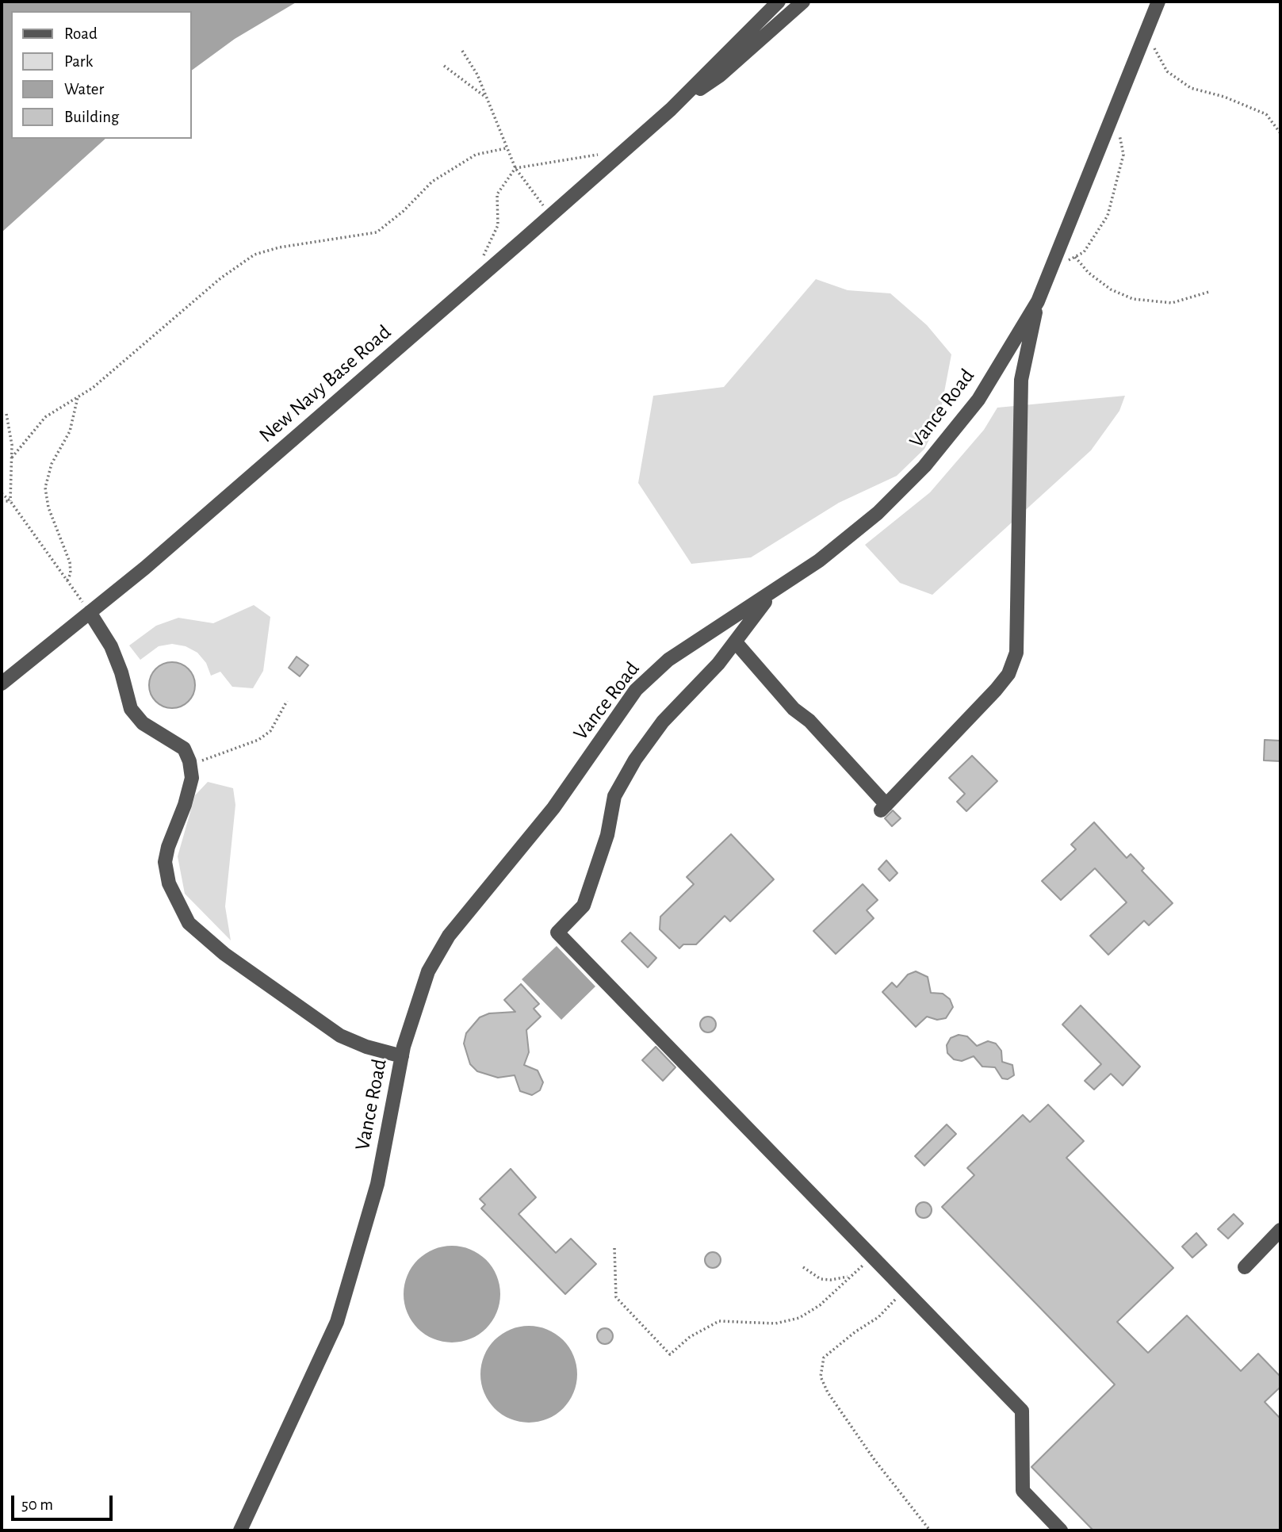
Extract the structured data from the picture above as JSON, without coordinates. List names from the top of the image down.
{
  "streets": {
    "street": ["New Navy Base Road", "Vance Road"]
  },
  "legend": [
    "Road",
    "Park",
    "Water",
    "Building"
  ],
  "scale_bar": "50 m"
}
